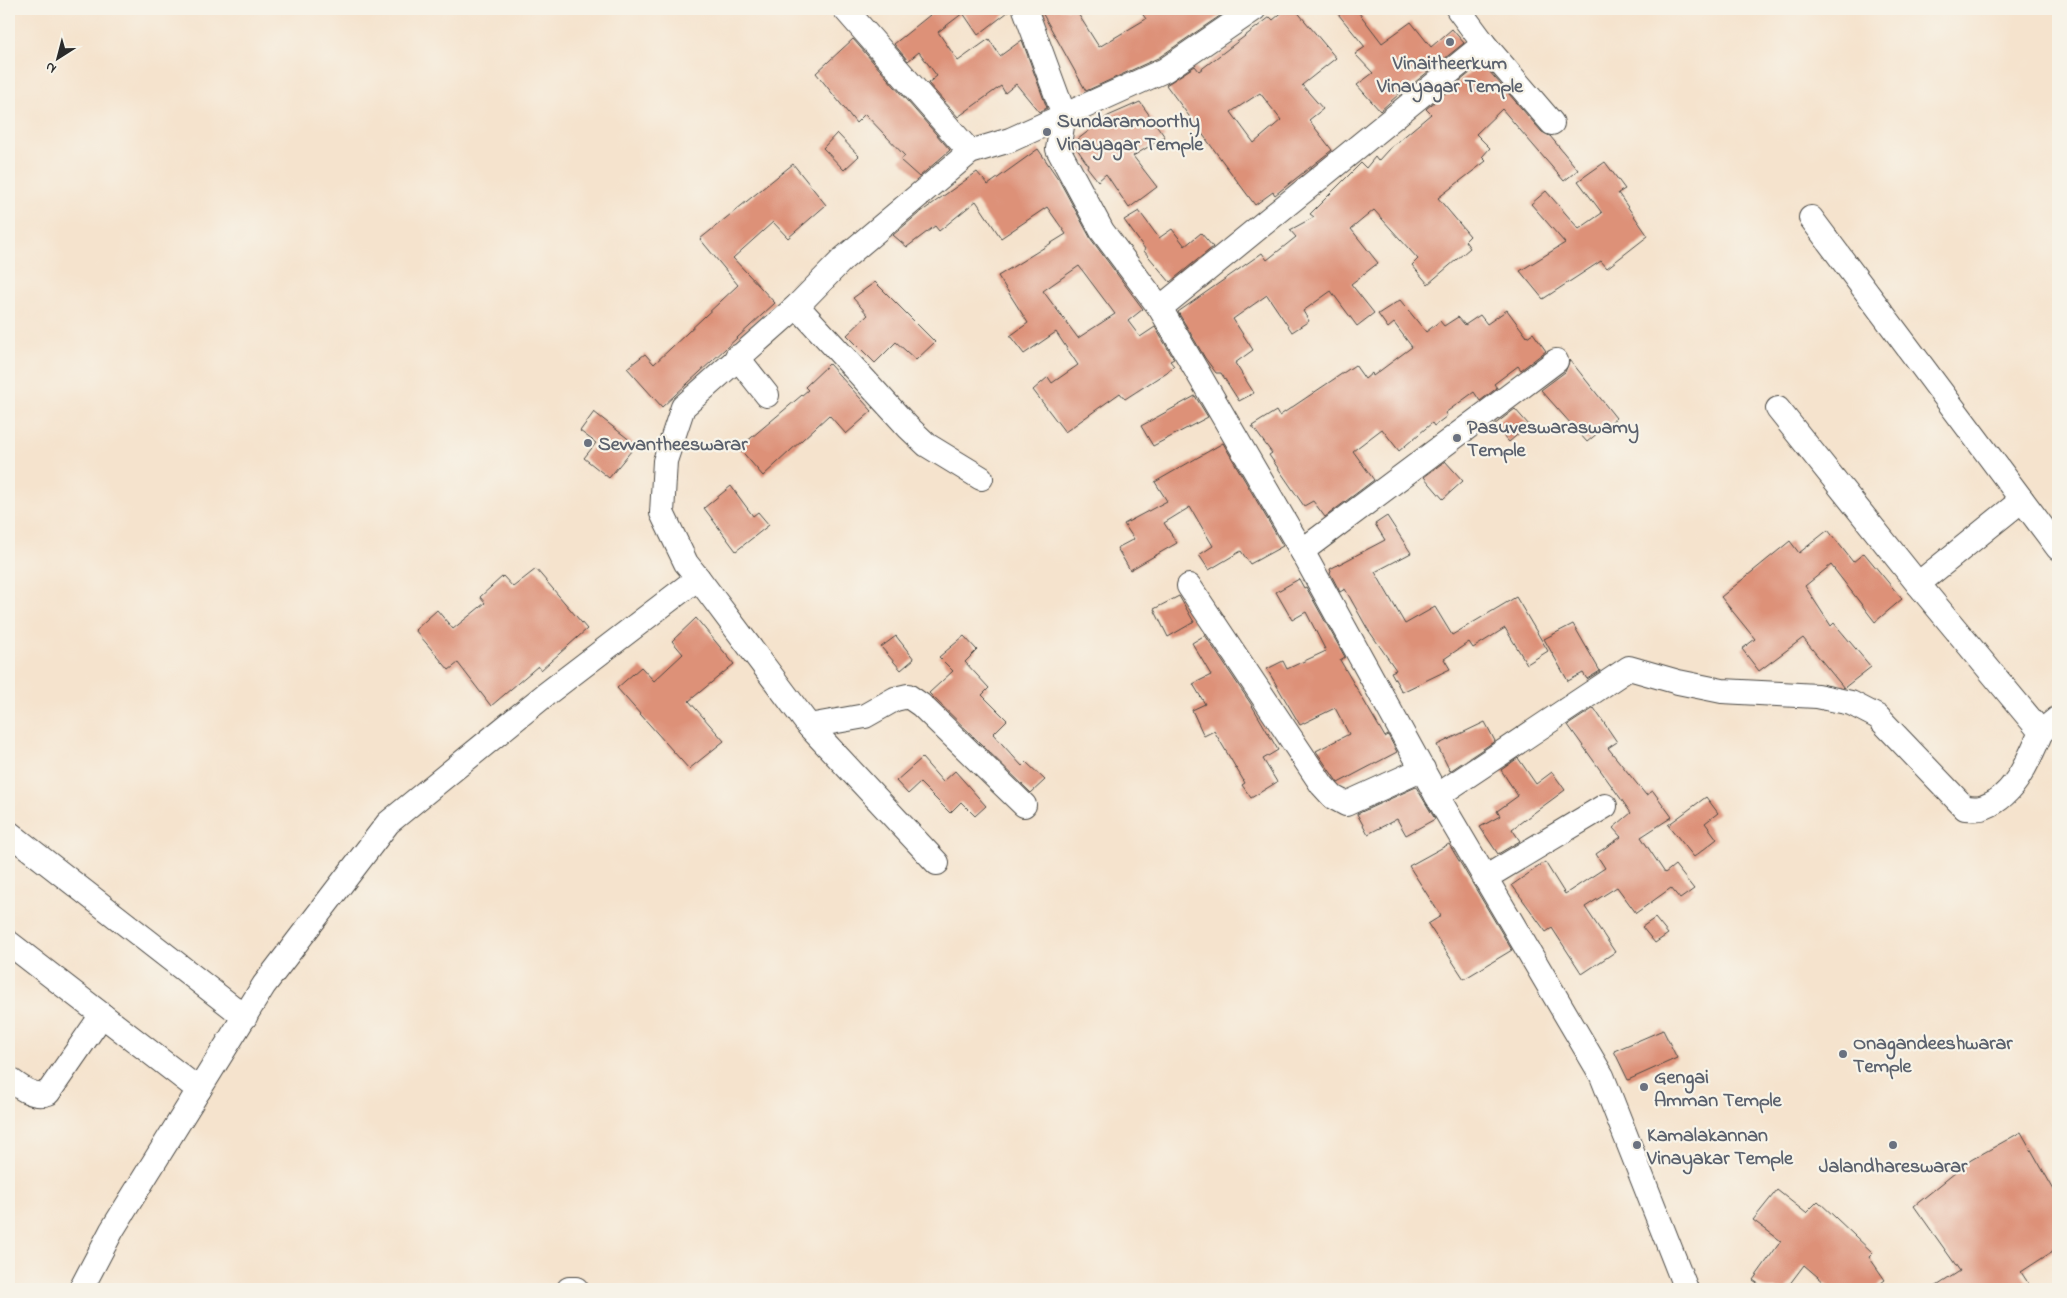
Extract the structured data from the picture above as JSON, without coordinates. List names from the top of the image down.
{
  "places": [
    "Vinaitheerkum Vinayagar Temple",
    "Sundaramoorthy Vinayagar Temple",
    "Pasuveswaraswamy Temple",
    "Sevvantheeswarar",
    "Onagandeeshwarar Temple",
    "Gengai Amman Temple",
    "Kamalakannan Vinayakar Temple",
    "Jalandhareswarar"
  ],
  "north": "bottom left"
}
